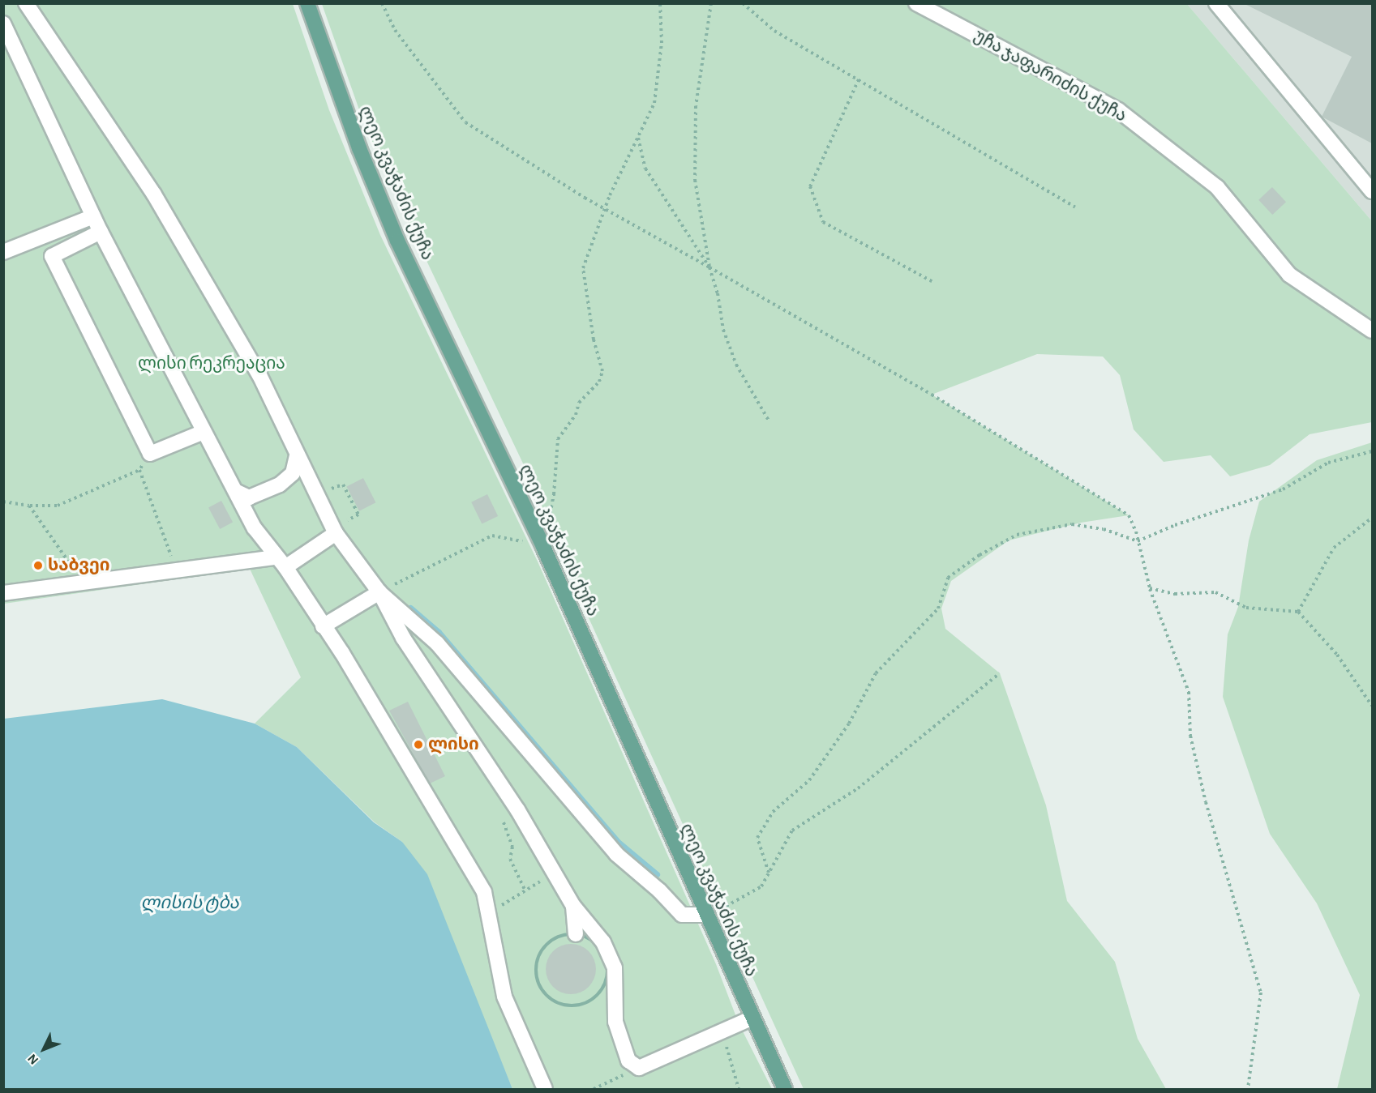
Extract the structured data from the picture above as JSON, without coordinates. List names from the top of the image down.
{
  "streets": {
    "main road": ["ლეო კვაჭაძის ქუჩა"],
    "street": ["უჩა ჯაფარიძის ქუჩა"]
  },
  "water": ["ლისის ტბა"],
  "parks": ["ლისი რეკრეაცია"],
  "places": ["საბვეი", "ლისი"],
  "north": "bottom left"
}
